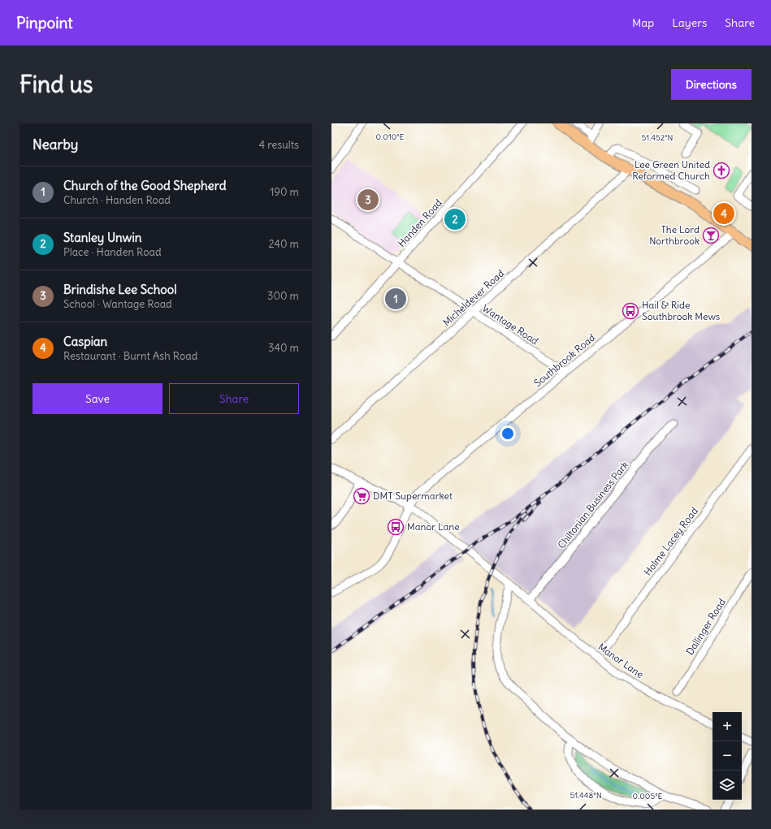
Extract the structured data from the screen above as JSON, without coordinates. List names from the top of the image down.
{
  "streets": {
    "street": [
      "Handen Road",
      "Micheldever Road",
      "Wantage Road",
      "Southbrook Road",
      "Chiltonian Business Park",
      "Holme Lacey Road",
      "Dallinger Road",
      "Manor Lane"
    ]
  },
  "crossings": [
    ["Handen Road", "Wantage Road"],
    ["Micheldever Road", "Wantage Road"],
    ["Wantage Road", "Southbrook Road"],
    ["Southbrook Road", "Manor Lane"],
    ["Chiltonian Business Park", "Manor Lane"]
  ],
  "places": {
    "church": ["Lee Green United Reformed Church"],
    "bar": ["The Lord Northbrook"],
    "bus stop": ["Hail & Ride Southbrook Mews", "Manor Lane"],
    "supermarket": ["DMT Supermarket"]
  },
  "page": {
    "header": "Pinpoint",
    "nav": ["Map", "Layers", "Share"],
    "buttons": [
      "Directions",
      ["Save", "Share"]
    ],
    "title": "Find us",
    "heading": ["Nearby", "4 results"],
    "list": [
      {
        "mark": "1",
        "name": "Church of the Good Shepherd",
        "note": "Church · Handen Road",
        "value": "190 m"
      },
      {
        "mark": "2",
        "name": "Stanley Unwin",
        "note": "Place · Handen Road",
        "value": "240 m"
      },
      {
        "mark": "3",
        "name": "Brindishe Lee School",
        "note": "School · Wantage Road",
        "value": "300 m"
      },
      {
        "mark": "4",
        "name": "Caspian",
        "note": "Restaurant · Burnt Ash Road",
        "value": "340 m"
      }
    ],
    "pins": [
      "3",
      "4",
      "2",
      "1"
    ],
    "map_buttons": ["+", "−"]
  },
  "coordinates": [
    "0.010°E",
    "51.452°N",
    "51.448°N",
    "0.005°E"
  ]
}
